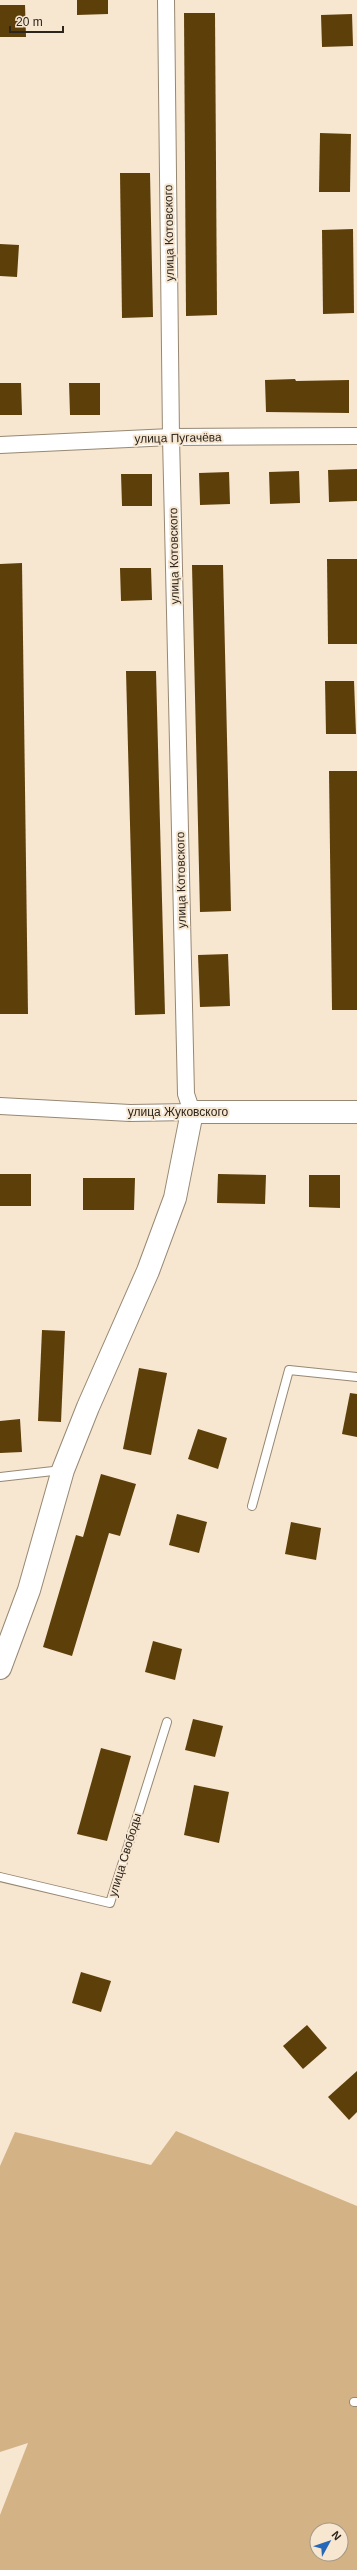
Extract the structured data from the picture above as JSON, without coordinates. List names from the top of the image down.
{
  "streets": {
    "street": ["улица Котовского", "улица Пугачёва", "улица Жуковского"],
    "lane": ["улица Свободы"]
  },
  "crossings": [
    ["улица Котовского", "улица Пугачёва"],
    ["улица Котовского", "улица Жуковского"]
  ],
  "scale_bar": "20 m",
  "north": "top right"
}
